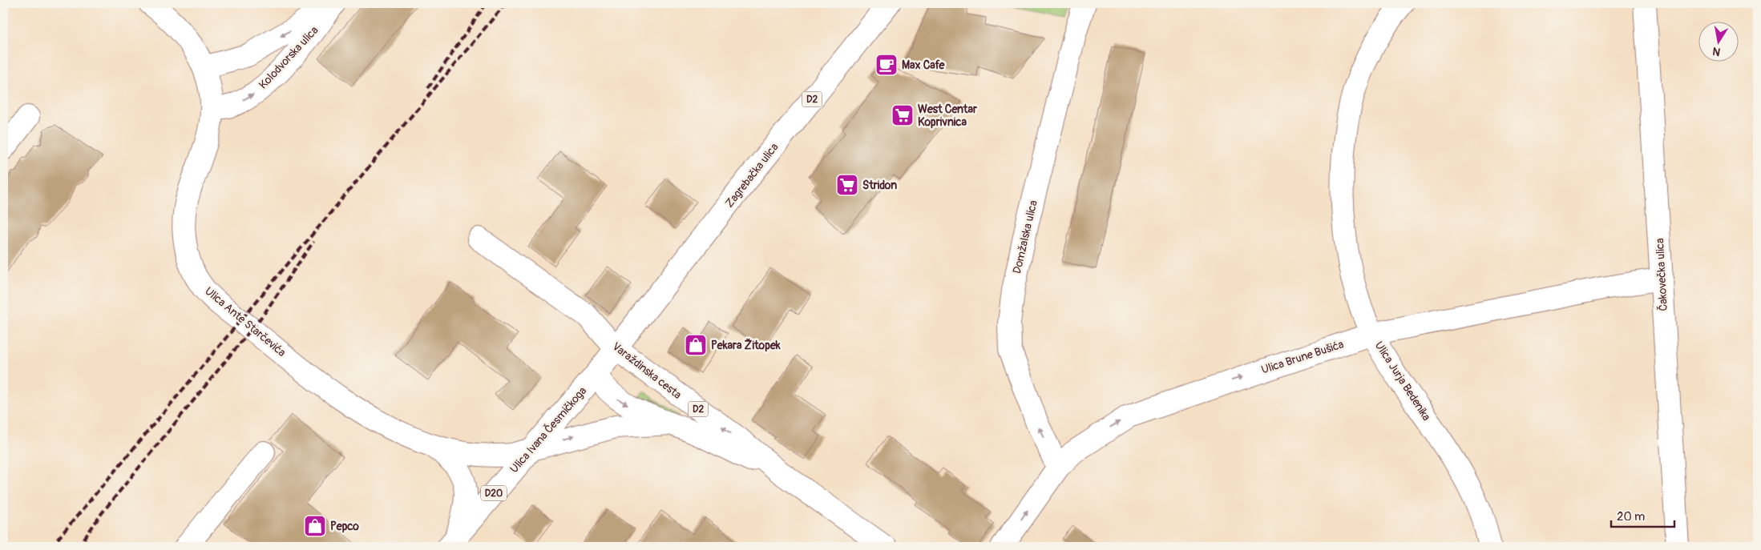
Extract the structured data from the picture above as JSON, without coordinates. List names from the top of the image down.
{
  "streets": {
    "street": [
      "Kolodvorska ulica",
      "D2",
      "Zagrebačka ulica",
      "Domžalska ulica",
      "Čakovečka ulica",
      "Ulica Ante Starčevića",
      "Ulica Brune Bušića",
      "Varaždinska cesta",
      "Ulica Jurja Bedenika",
      "Ulica Ivana Česmičkoga",
      "D20"
    ]
  },
  "crossings": [
    ["Kolodvorska ulica", "Ulica Ante Starčevića"],
    ["Zagrebačka ulica", "Varaždinska cesta"],
    ["Zagrebačka ulica", "Ulica Ivana Česmičkoga"],
    ["Domžalska ulica", "Ulica Brune Bušića"],
    ["Čakovečka ulica", "Ulica Brune Bušića"],
    ["Ulica Ante Starčevića", "Varaždinska cesta"],
    ["Ulica Ante Starčevića", "Ulica Ivana Česmičkoga"],
    ["Ulica Brune Bušića", "Ulica Jurja Bedenika"],
    ["Varaždinska cesta", "Ulica Ivana Česmičkoga"]
  ],
  "one_way": ["Domžalska ulica", "Ulica Brune Bušića"],
  "places": {
    "cafe": ["Max Cafe"],
    "supermarket": ["West Centar Koprivnica", "Stridon"],
    "shop": ["Pekara Žitopek", "Pepco"]
  },
  "scale_bar": "20 m",
  "north": "bottom"
}
